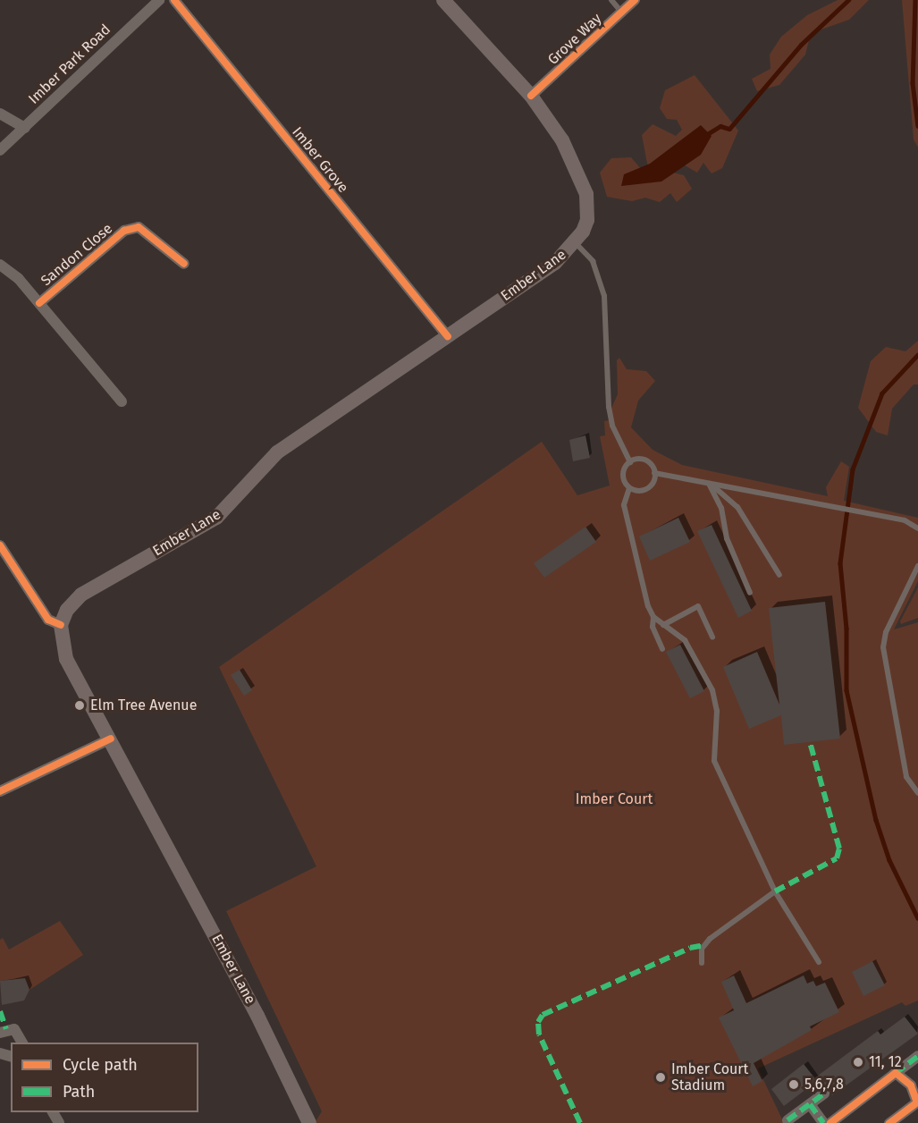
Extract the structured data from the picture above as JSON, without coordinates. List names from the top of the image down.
{
  "streets": {
    "main road": ["Ember Lane"],
    "street": [
      "Grove Way",
      "Imber Park Road",
      "Imber Grove",
      "Sandon Close"
    ]
  },
  "crossings": [
    ["Grove Way", "Ember Lane"],
    ["Imber Grove", "Ember Lane"]
  ],
  "parks": ["Imber Court"],
  "places": [
    "Elm Tree Avenue",
    "11, 12",
    "Imber Court Stadium",
    "5,6,7,8"
  ],
  "legend": ["Cycle path", "Path"]
}
